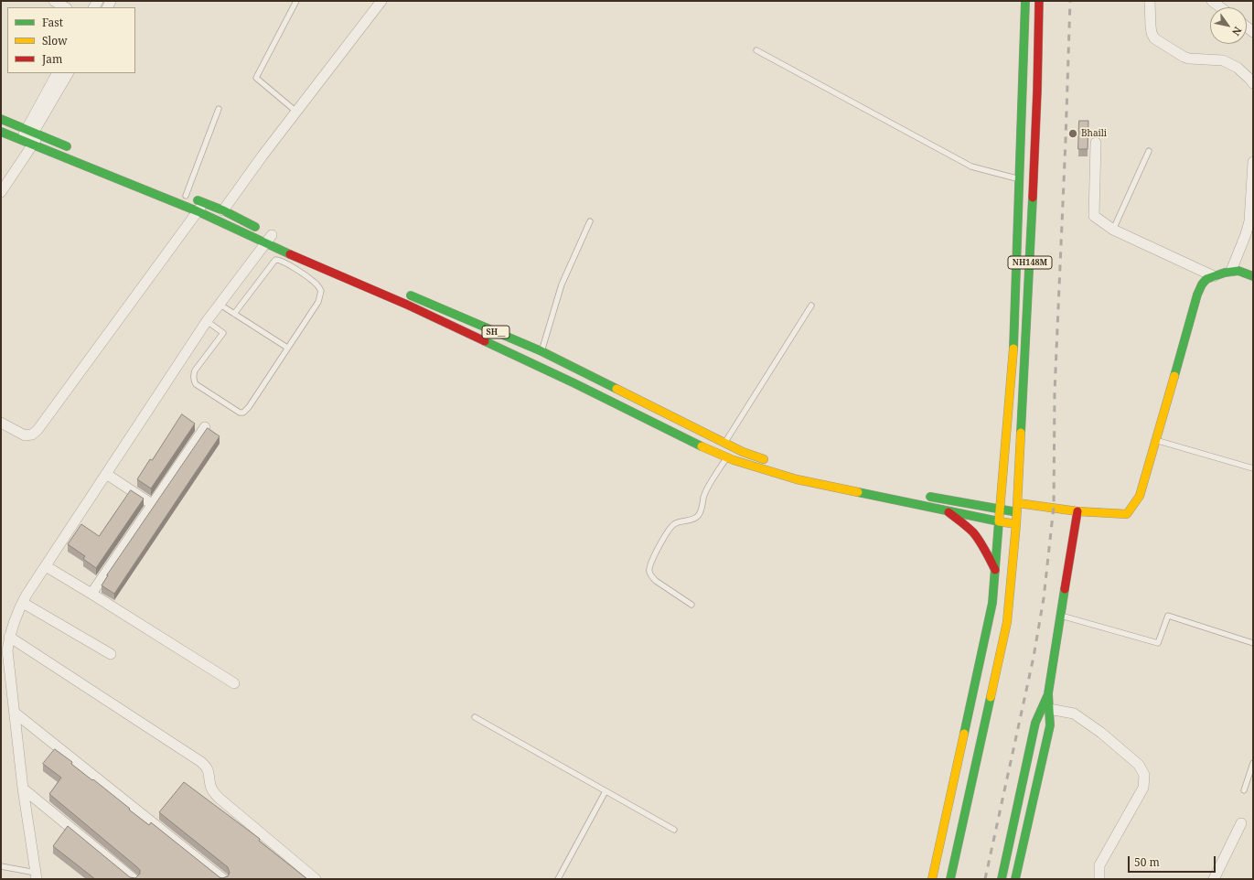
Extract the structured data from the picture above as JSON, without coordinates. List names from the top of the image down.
{
  "streets": {
    "main road": ["NH148M", "SH__"]
  },
  "crossings": [
    ["NH148M", "SH__"]
  ],
  "places": ["Bhaili"],
  "legend": ["Fast", "Slow", "Jam"],
  "scale_bar": "50 m",
  "north": "bottom right"
}
